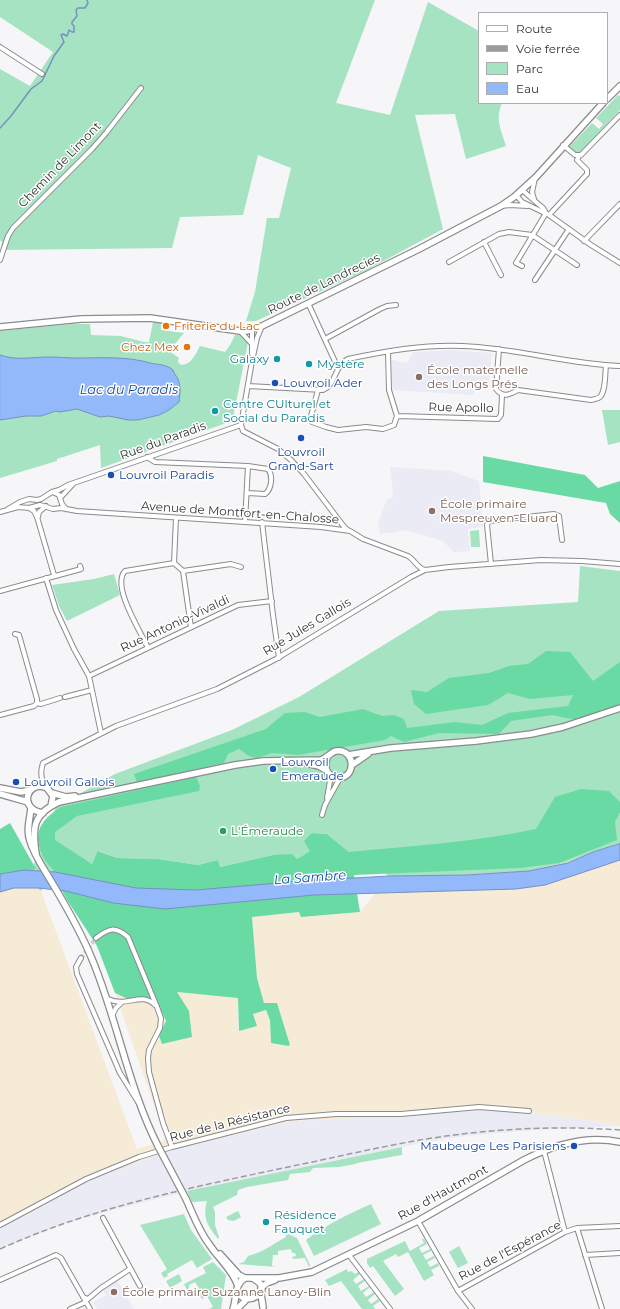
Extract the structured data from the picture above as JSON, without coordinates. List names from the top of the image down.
{
  "streets": {
    "main road": ["Route de Landrecies", "Rue d'Hautmont"],
    "street": [
      "Chemin de Limont",
      "Rue Apollo",
      "Rue du Paradis",
      "Avenue de Montfort-en-Chalosse",
      "Rue Antonio-Vivaldi",
      "Rue Jules Gallois",
      "Rue de la Résistance",
      "Rue de l'Espérance"
    ]
  },
  "crossings": [
    ["Rue du Paradis", "Avenue de Montfort-en-Chalosse"],
    ["Avenue de Montfort-en-Chalosse", "Rue Jules Gallois"]
  ],
  "water": ["Lac du Paradis", "La Sambre"],
  "places": [
    "Friterie du Lac",
    "Chez Mex",
    "Galaxy",
    "Mystère",
    "École maternelle des Longs Prés",
    "Louvroil Ader",
    "Centre CUlturel et Social du Paradis",
    "Louvroil Grand-Sart",
    "Louvroil Paradis",
    "École primaire Mespreuven-Eluard",
    "Louvroil Emeraude",
    "Louvroil Gallois",
    "L'Émeraude",
    "Maubeuge Les Parisiens",
    "Résidence Fauquet",
    "École primaire Suzanne Lanoy-Blin"
  ],
  "legend": [
    "Route",
    "Voie ferrée",
    "Parc",
    "Eau"
  ]
}
